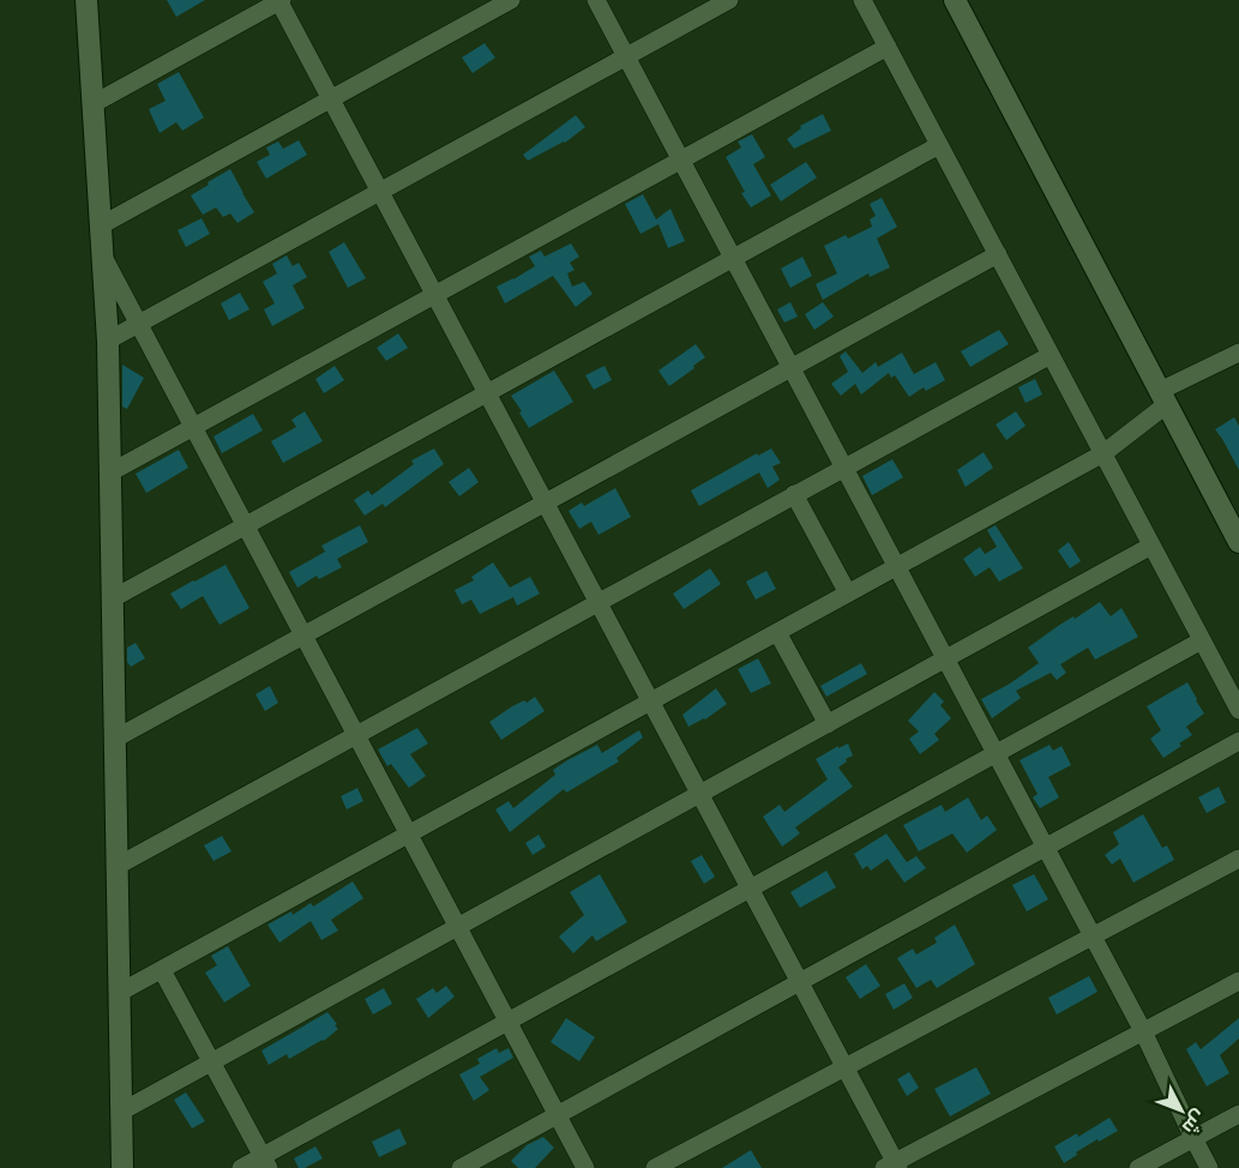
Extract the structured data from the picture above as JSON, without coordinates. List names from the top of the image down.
{
  "north": "bottom right"
}
